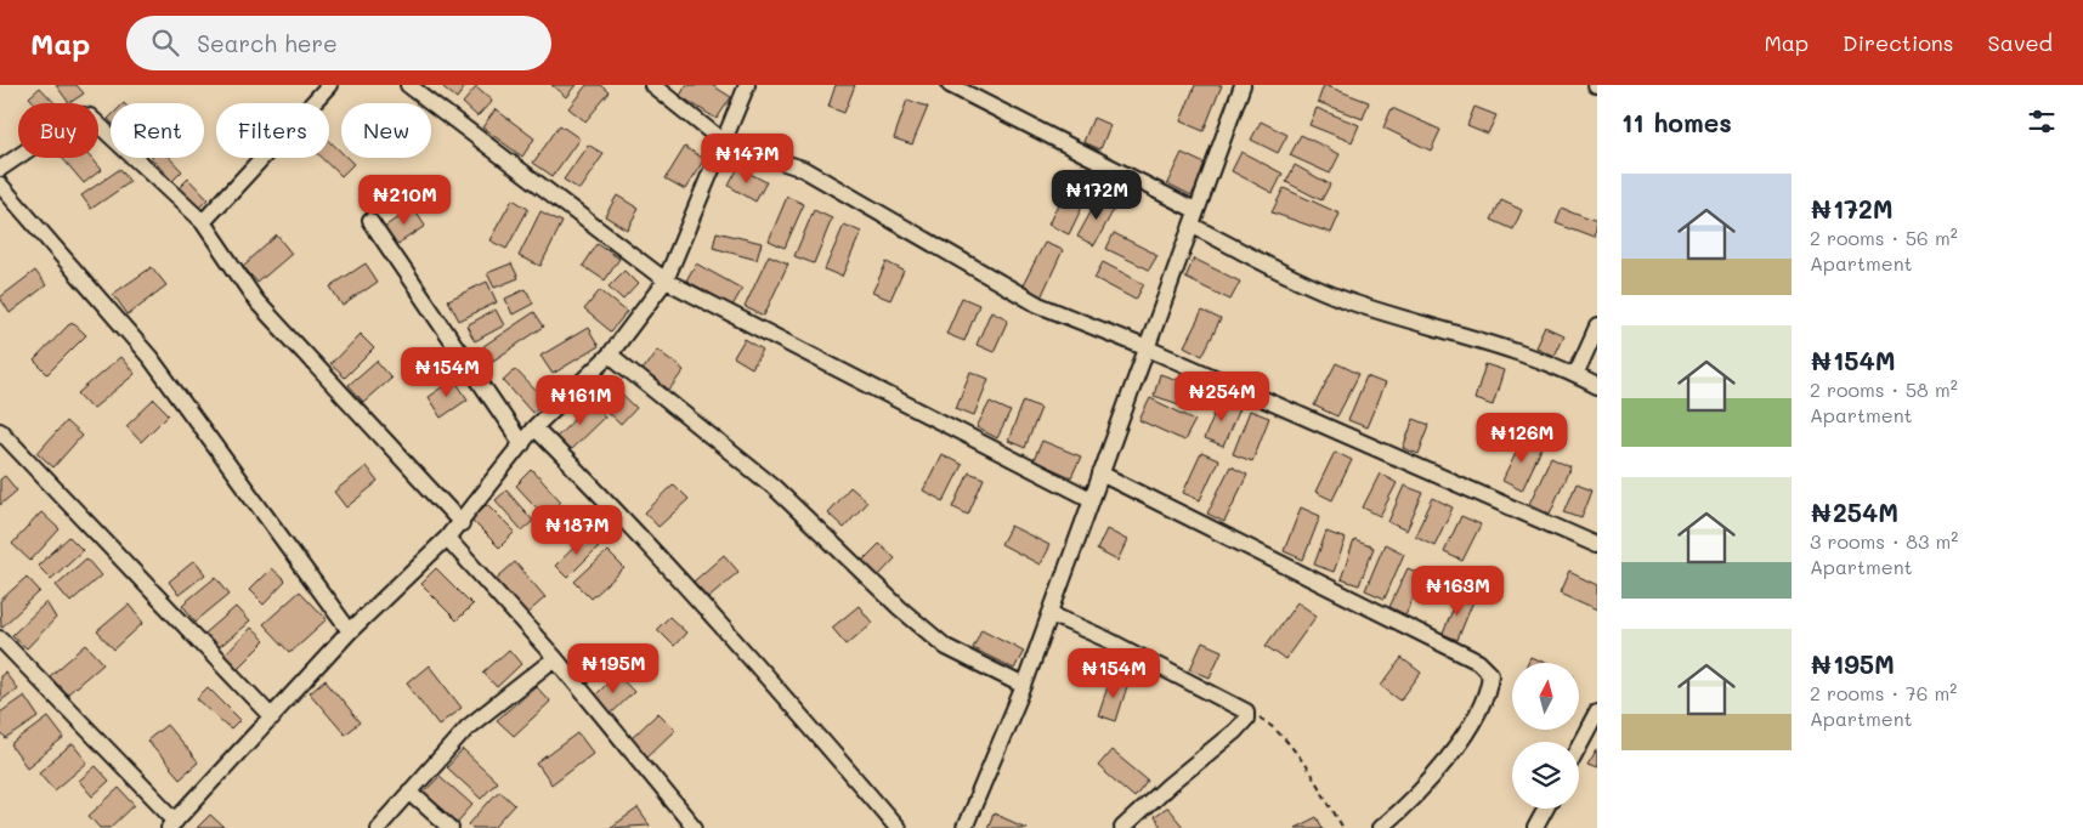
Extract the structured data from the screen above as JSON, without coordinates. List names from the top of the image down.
{
  "north": "top",
  "page": {
    "header": "Map",
    "search": "Search here",
    "nav": ["Map", "Directions", "Saved"],
    "heading": "11 homes",
    "chip": [
      "Buy",
      "Rent",
      "Filters",
      "New"
    ],
    "price": [
      "₦147M",
      "₦172M",
      "₦210M",
      "₦154M",
      "₦254M",
      "₦161M",
      "₦126M",
      "₦187M",
      "₦163M",
      "₦195M",
      "₦154M"
    ],
    "list": [
      {
        "name": "₦172M",
        "note": "2 rooms · 56 m² · Apartment"
      },
      {
        "name": "₦154M",
        "note": "2 rooms · 58 m² · Apartment"
      },
      {
        "name": "₦254M",
        "note": "3 rooms · 83 m² · Apartment"
      },
      {
        "name": "₦195M",
        "note": "2 rooms · 76 m² · Apartment"
      }
    ]
  }
}
